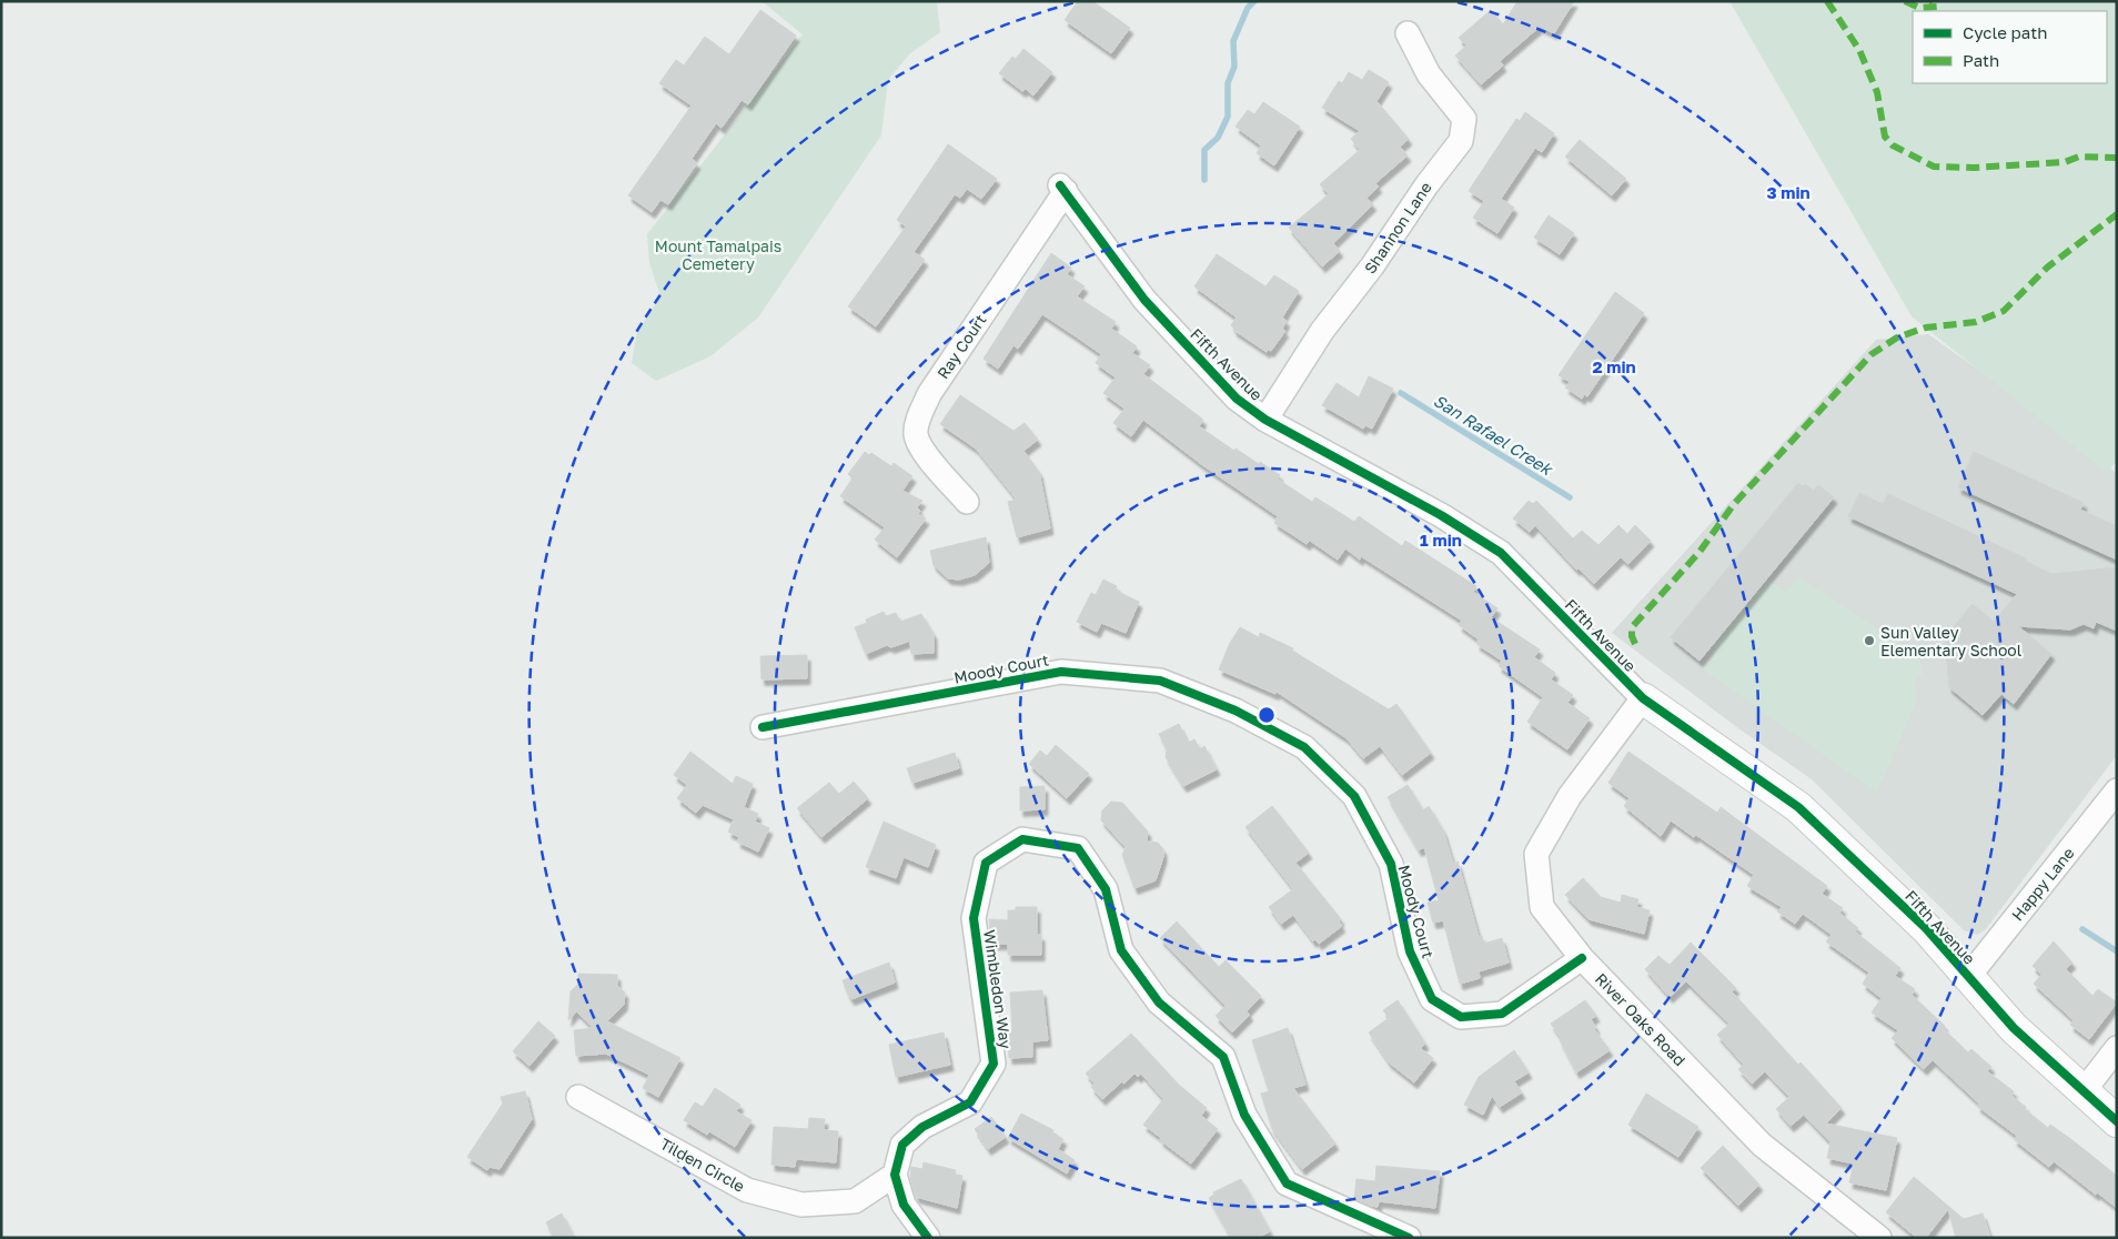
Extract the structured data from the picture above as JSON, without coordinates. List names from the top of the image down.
{
  "streets": {
    "street": [
      "Shannon Lane",
      "Ray Court",
      "Fifth Avenue",
      "Moody Court",
      "Happy Lane",
      "Wimbledon Way",
      "River Oaks Road",
      "Tilden Circle"
    ]
  },
  "crossings": [
    ["Shannon Lane", "Fifth Avenue"],
    ["Ray Court", "Fifth Avenue"],
    ["Fifth Avenue", "Happy Lane"],
    ["Fifth Avenue", "River Oaks Road"],
    ["Moody Court", "River Oaks Road"],
    ["Wimbledon Way", "Tilden Circle"]
  ],
  "water": ["San Rafael Creek"],
  "parks": ["Mount Tamalpais Cemetery"],
  "places": ["Sun Valley Elementary School"],
  "legend": ["Cycle path", "Path"],
  "rings": ["3 min", "2 min", "1 min"]
}
